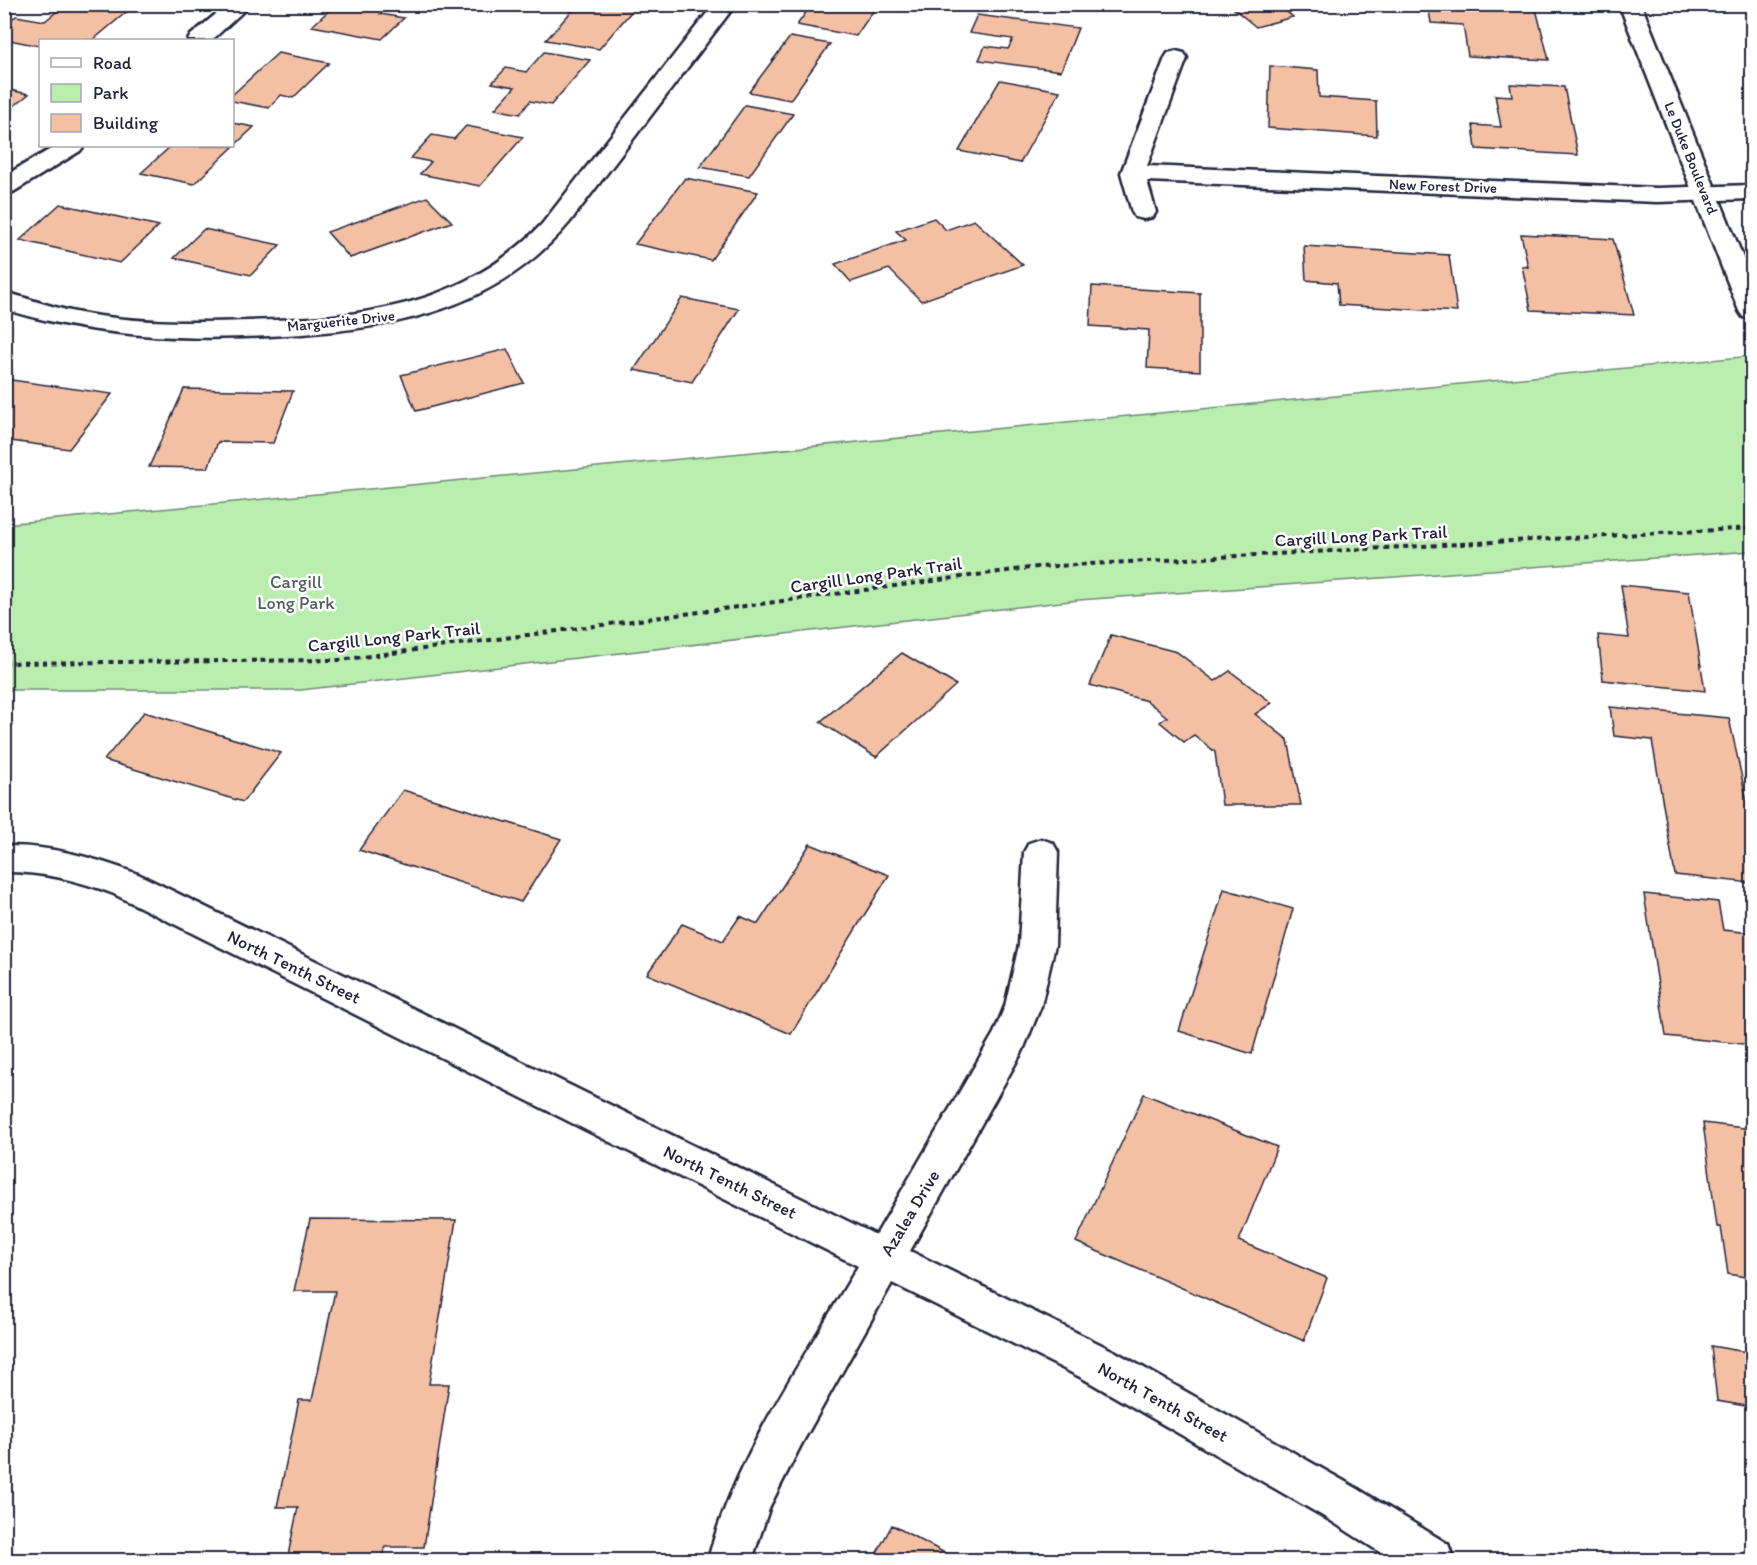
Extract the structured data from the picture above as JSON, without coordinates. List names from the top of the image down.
{
  "streets": {
    "street": [
      "Le Duke Boulevard",
      "New Forest Drive",
      "Marguerite Drive",
      "North Tenth Street",
      "Azalea Drive"
    ],
    "path": ["Cargill Long Park Trail"]
  },
  "crossings": [
    ["Le Duke Boulevard", "New Forest Drive"],
    ["North Tenth Street", "Azalea Drive"]
  ],
  "parks": ["Cargill Long Park"],
  "legend": ["Road", "Park", "Building"]
}
